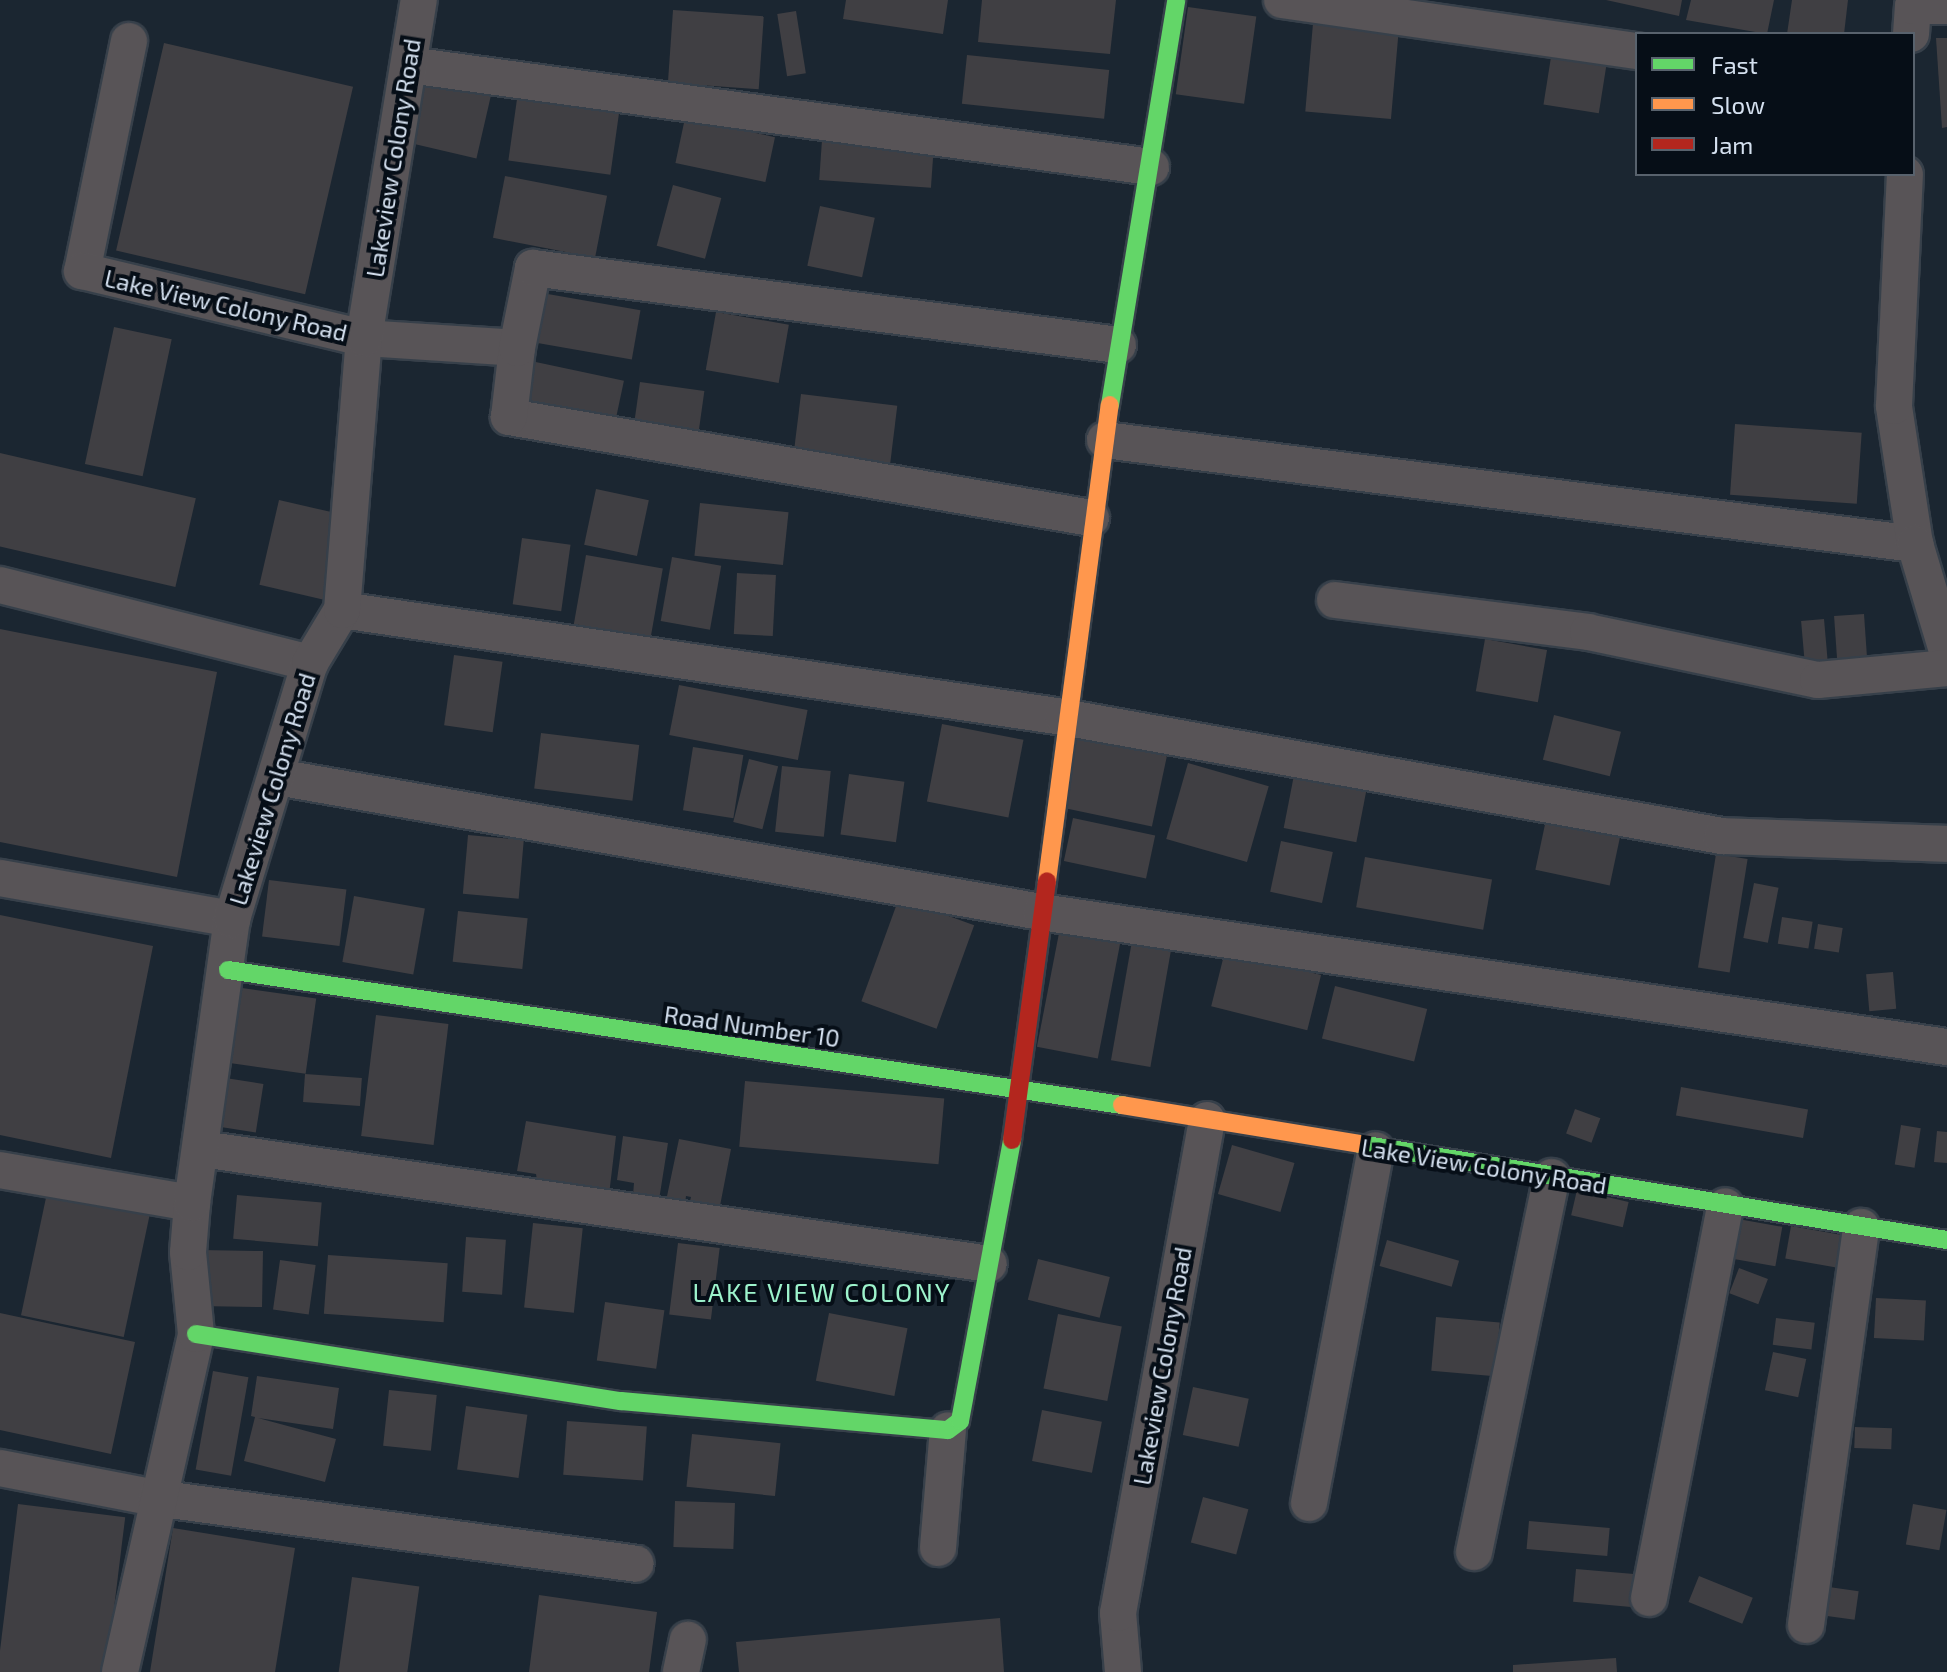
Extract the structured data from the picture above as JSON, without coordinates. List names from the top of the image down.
{
  "streets": {
    "street": ["Lakeview Colony Road", "Lake View Colony Road", "Road Number 10"]
  },
  "crossings": [
    ["Lakeview Colony Road", "Lake View Colony Road"],
    ["Lakeview Colony Road", "Road Number 10"],
    ["Lake View Colony Road", "Road Number 10"]
  ],
  "districts": ["LAKE VIEW COLONY"],
  "legend": ["Fast", "Slow", "Jam"]
}
